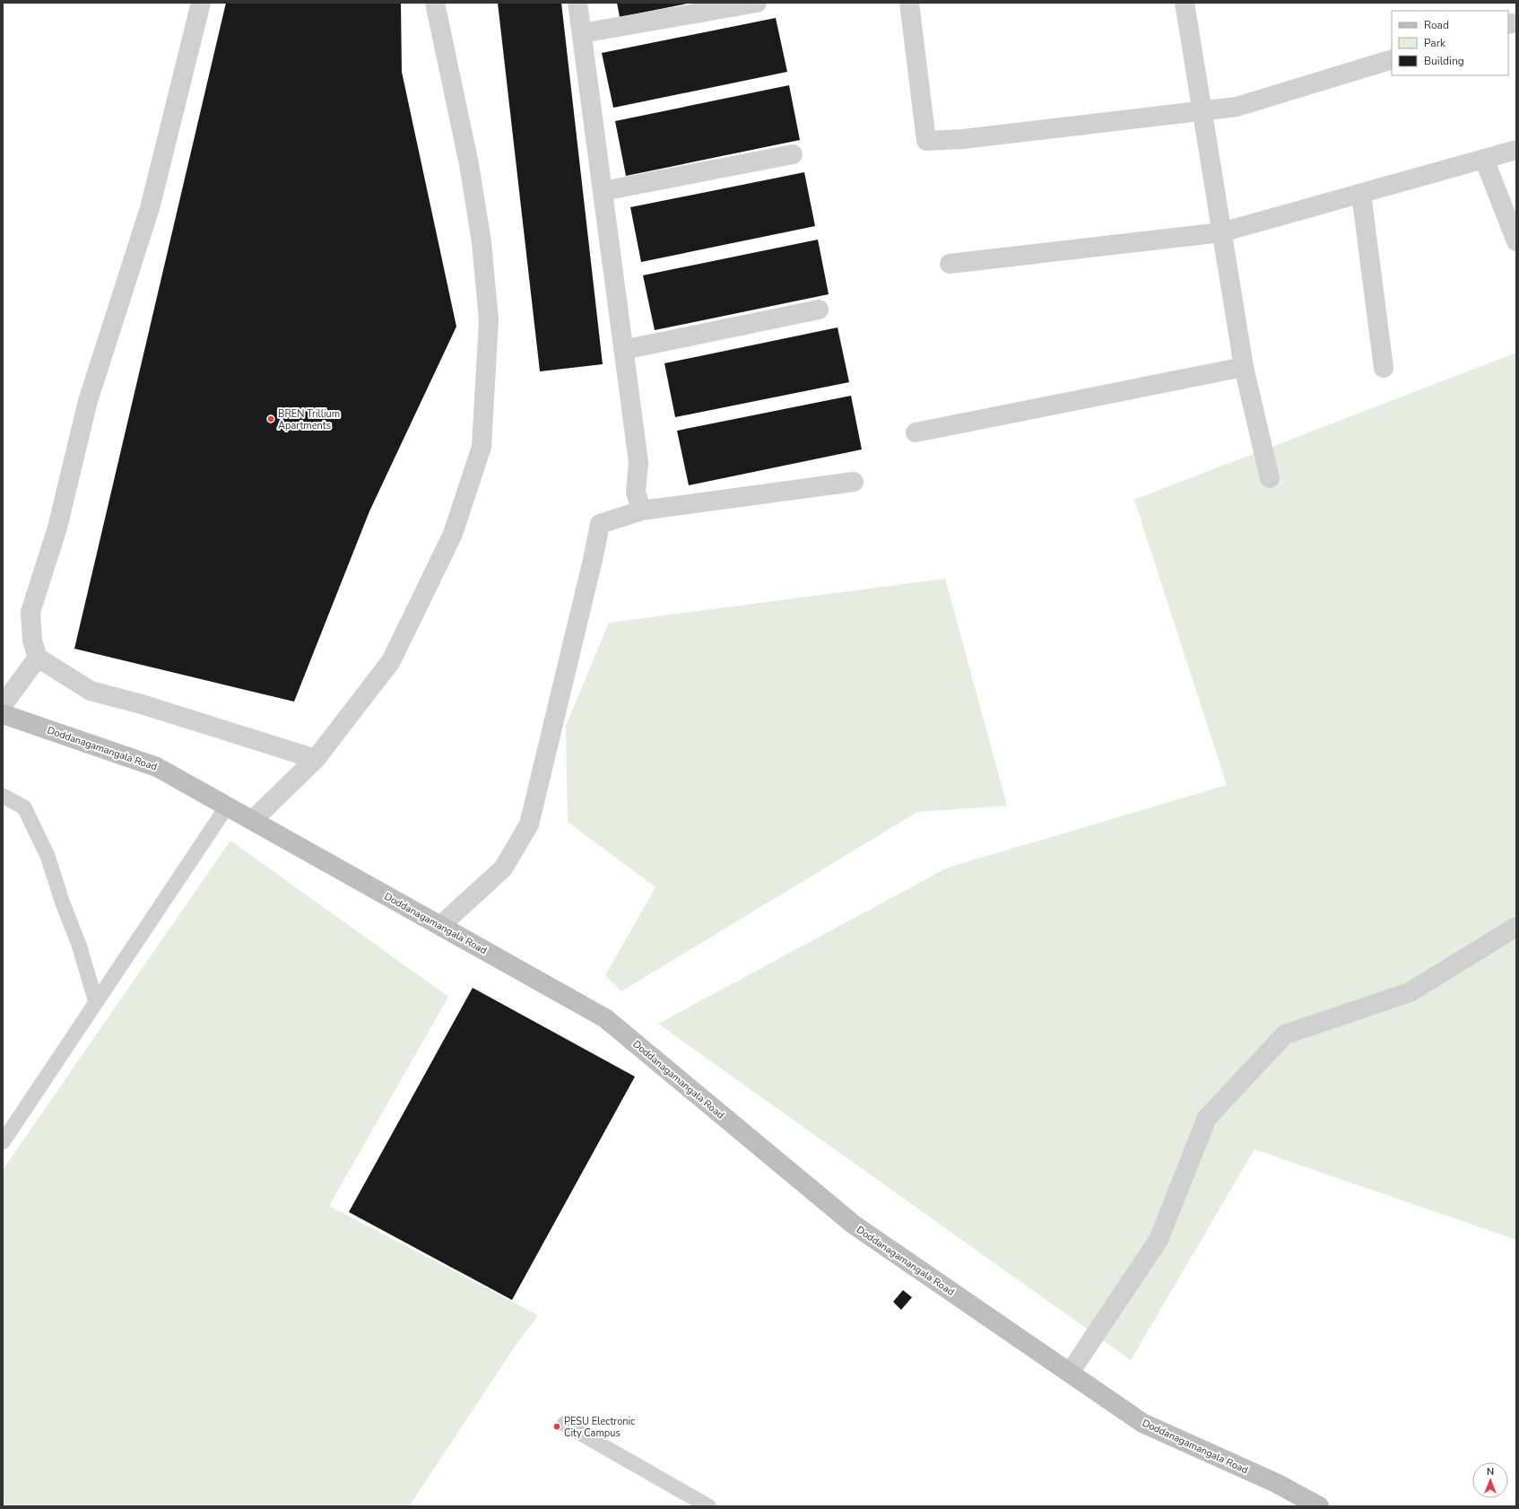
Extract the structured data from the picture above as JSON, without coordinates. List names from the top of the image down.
{
  "streets": {
    "street": ["Doddanagamangala Road"]
  },
  "places": ["BREN Trillium Apartments", "PESU Electronic City Campus"],
  "legend": ["Road", "Park", "Building"],
  "north": "top"
}
